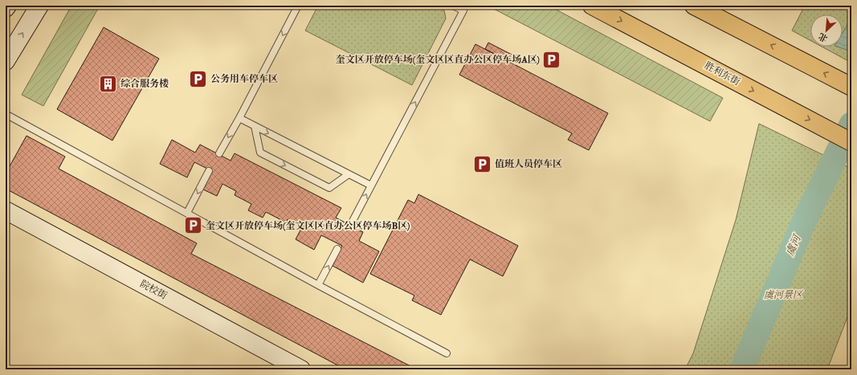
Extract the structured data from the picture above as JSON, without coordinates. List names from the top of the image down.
{
  "streets": {
    "main road": ["胜利东街"],
    "street": ["院校街"]
  },
  "water": ["虞河"],
  "parks": ["虞河景区"],
  "places": {
    "parking": [
      "奎文区开放停车场(奎文区区直办公区停车场A区)",
      "公务用车停车区",
      "值班人员停车区",
      "奎文区开放停车场(奎文区区直办公区停车场B区)"
    ],
    "building": ["综合服务楼"]
  },
  "north": "bottom left"
}
